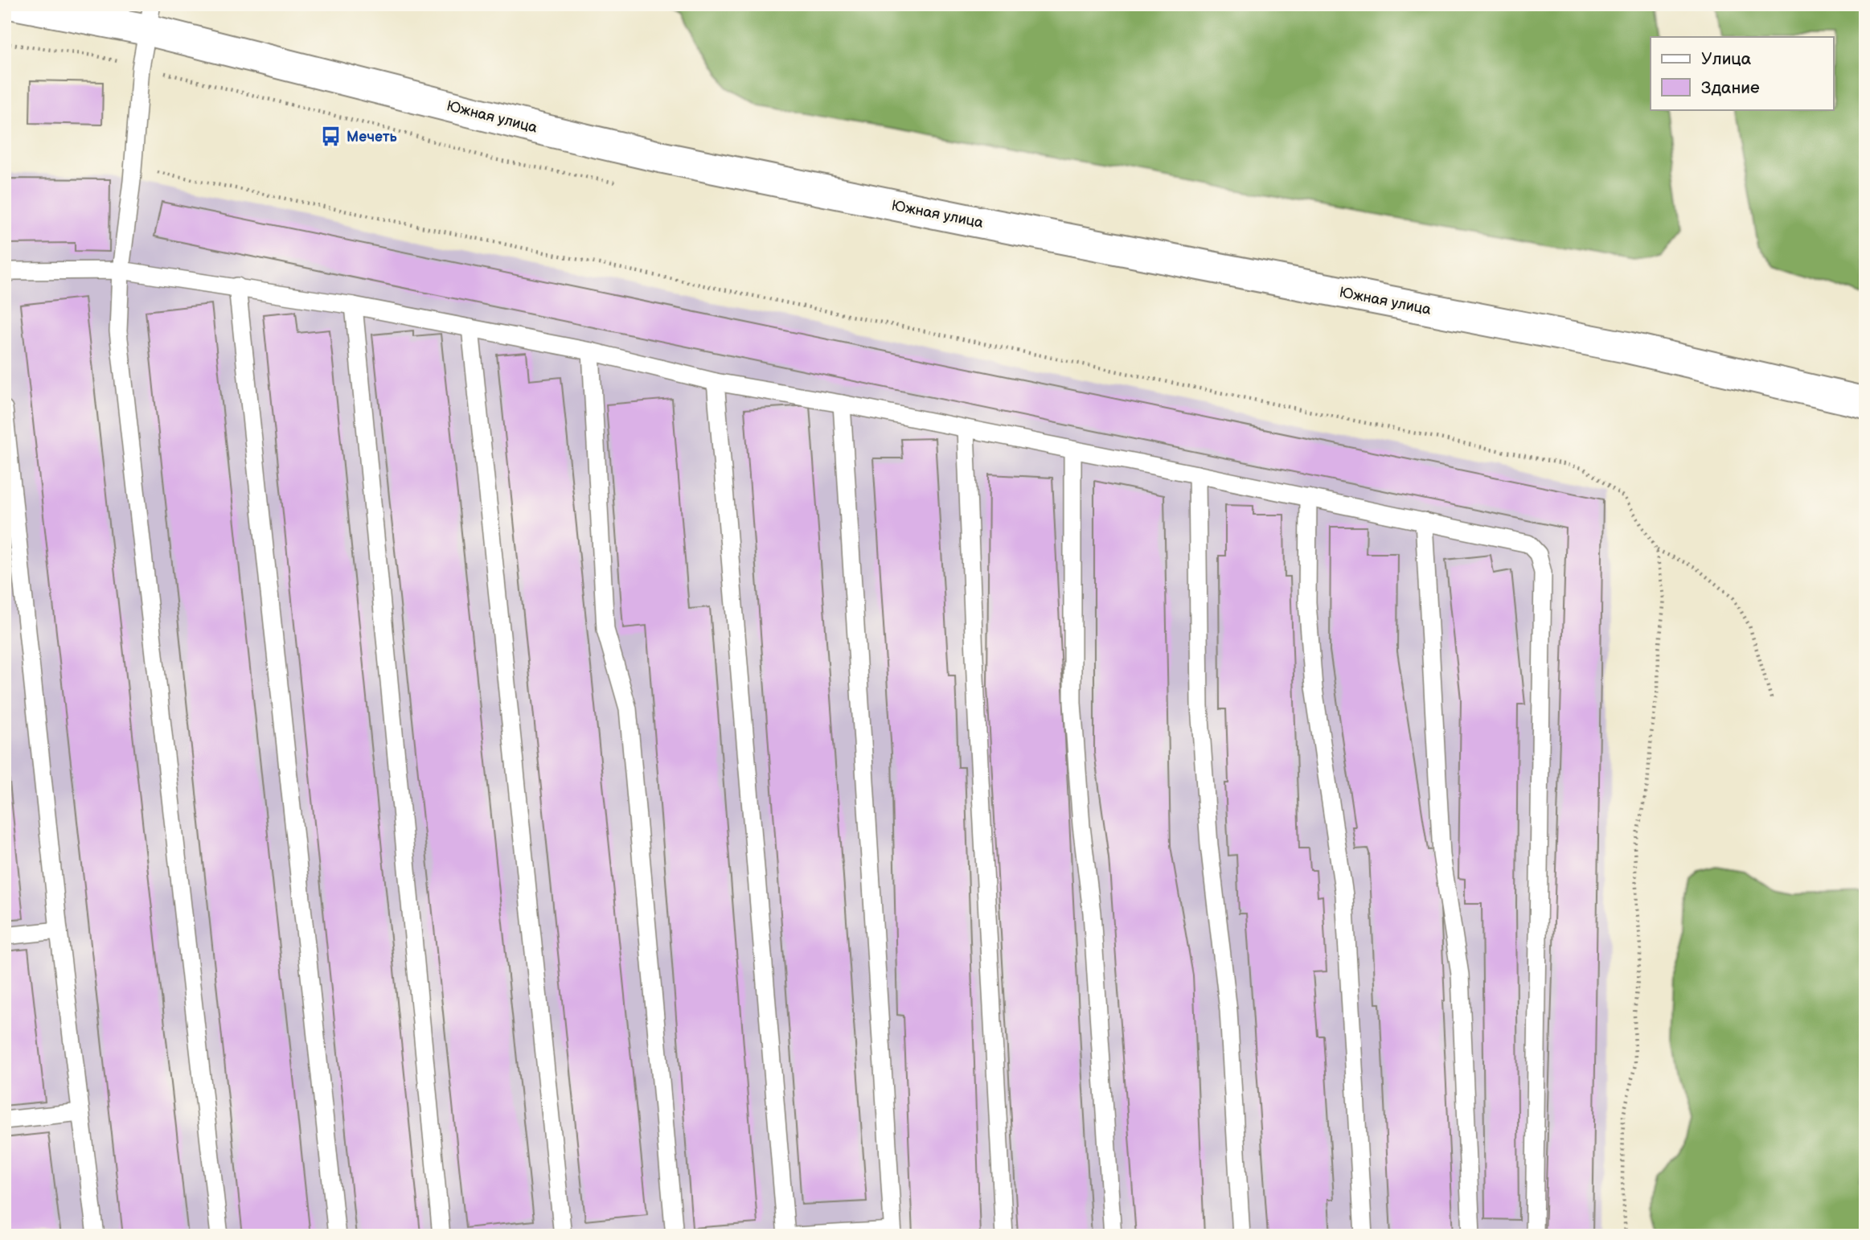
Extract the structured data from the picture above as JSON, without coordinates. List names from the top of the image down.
{
  "streets": {
    "main road": ["Южная улица"]
  },
  "places": {
    "bus stop": ["Мечеть"]
  },
  "legend": ["Улица", "Здание"]
}
